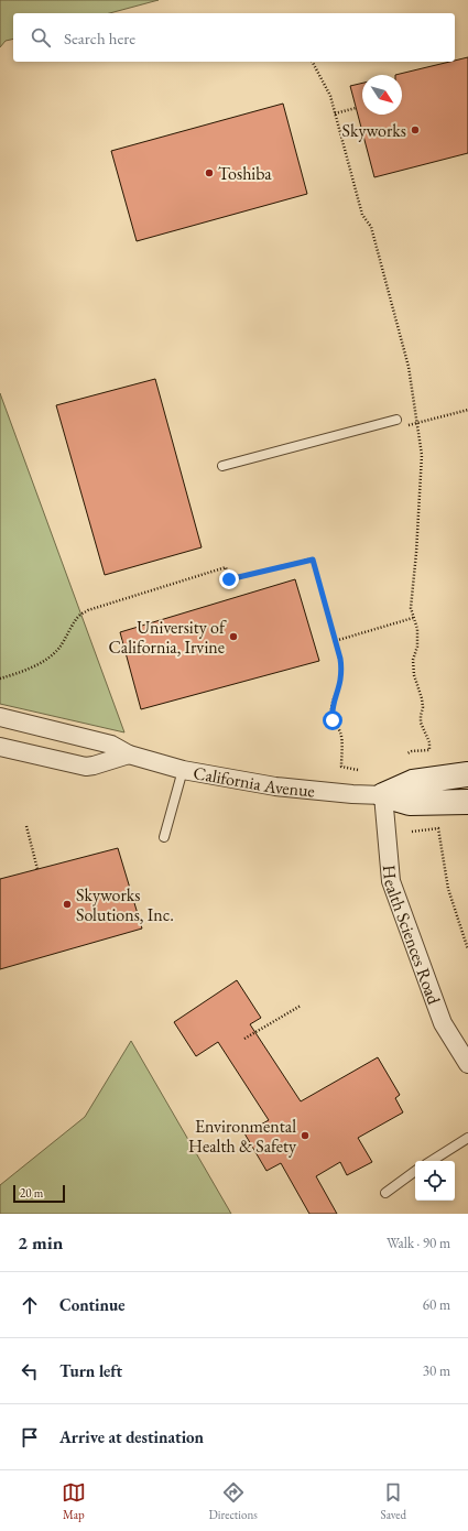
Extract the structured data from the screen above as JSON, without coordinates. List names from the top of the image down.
{
  "streets": {
    "street": ["California Avenue", "Health Sciences Road"]
  },
  "crossings": [
    ["California Avenue", "Health Sciences Road"]
  ],
  "places": [
    "Skyworks",
    "Toshiba",
    "University of California, Irvine",
    "Skyworks Solutions, Inc.",
    "Environmental Health & Safety"
  ],
  "scale_bar": "20 m",
  "north": "bottom right",
  "page": {
    "search": "Search here",
    "scale": "20 m",
    "heading": ["2 min", "Walk · 90 m"],
    "list": [
      ["Continue", "60 m"],
      ["Turn left", "30 m"],
      "Arrive at destination"
    ],
    "nav": ["Map", "Directions", "Saved"]
  }
}
